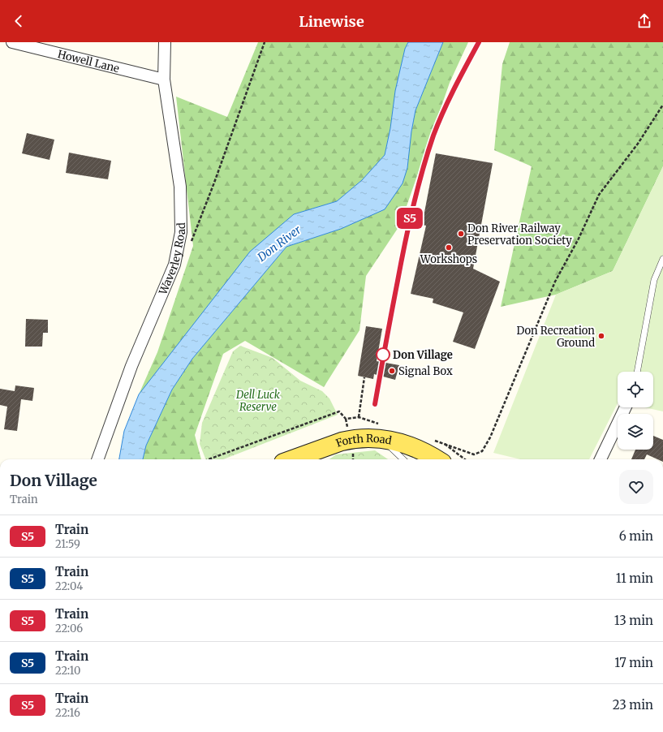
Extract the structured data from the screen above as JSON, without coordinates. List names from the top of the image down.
{
  "streets": {
    "main road": ["Forth Road"],
    "street": ["Howell Lane", "Waverley Road"]
  },
  "crossings": [
    ["Howell Lane", "Waverley Road"]
  ],
  "water": ["Don River"],
  "parks": ["Dell Luck Reserve"],
  "places": [
    "Don River Railway Preservation Society",
    "Workshops",
    "Don Recreation Ground",
    "Don Village",
    "Signal Box"
  ],
  "page": {
    "header": "Linewise",
    "on_map": "S5",
    "heading": ["Don Village", "Train"],
    "list": [
      {
        "mark": "S5",
        "name": "Train",
        "note": "21:59",
        "value": "6 min"
      },
      {
        "mark": "S5",
        "name": "Train",
        "note": "22:04",
        "value": "11 min"
      },
      {
        "mark": "S5",
        "name": "Train",
        "note": "22:06",
        "value": "13 min"
      },
      {
        "mark": "S5",
        "name": "Train",
        "note": "22:10",
        "value": "17 min"
      },
      {
        "mark": "S5",
        "name": "Train",
        "note": "22:16",
        "value": "23 min"
      }
    ]
  }
}
